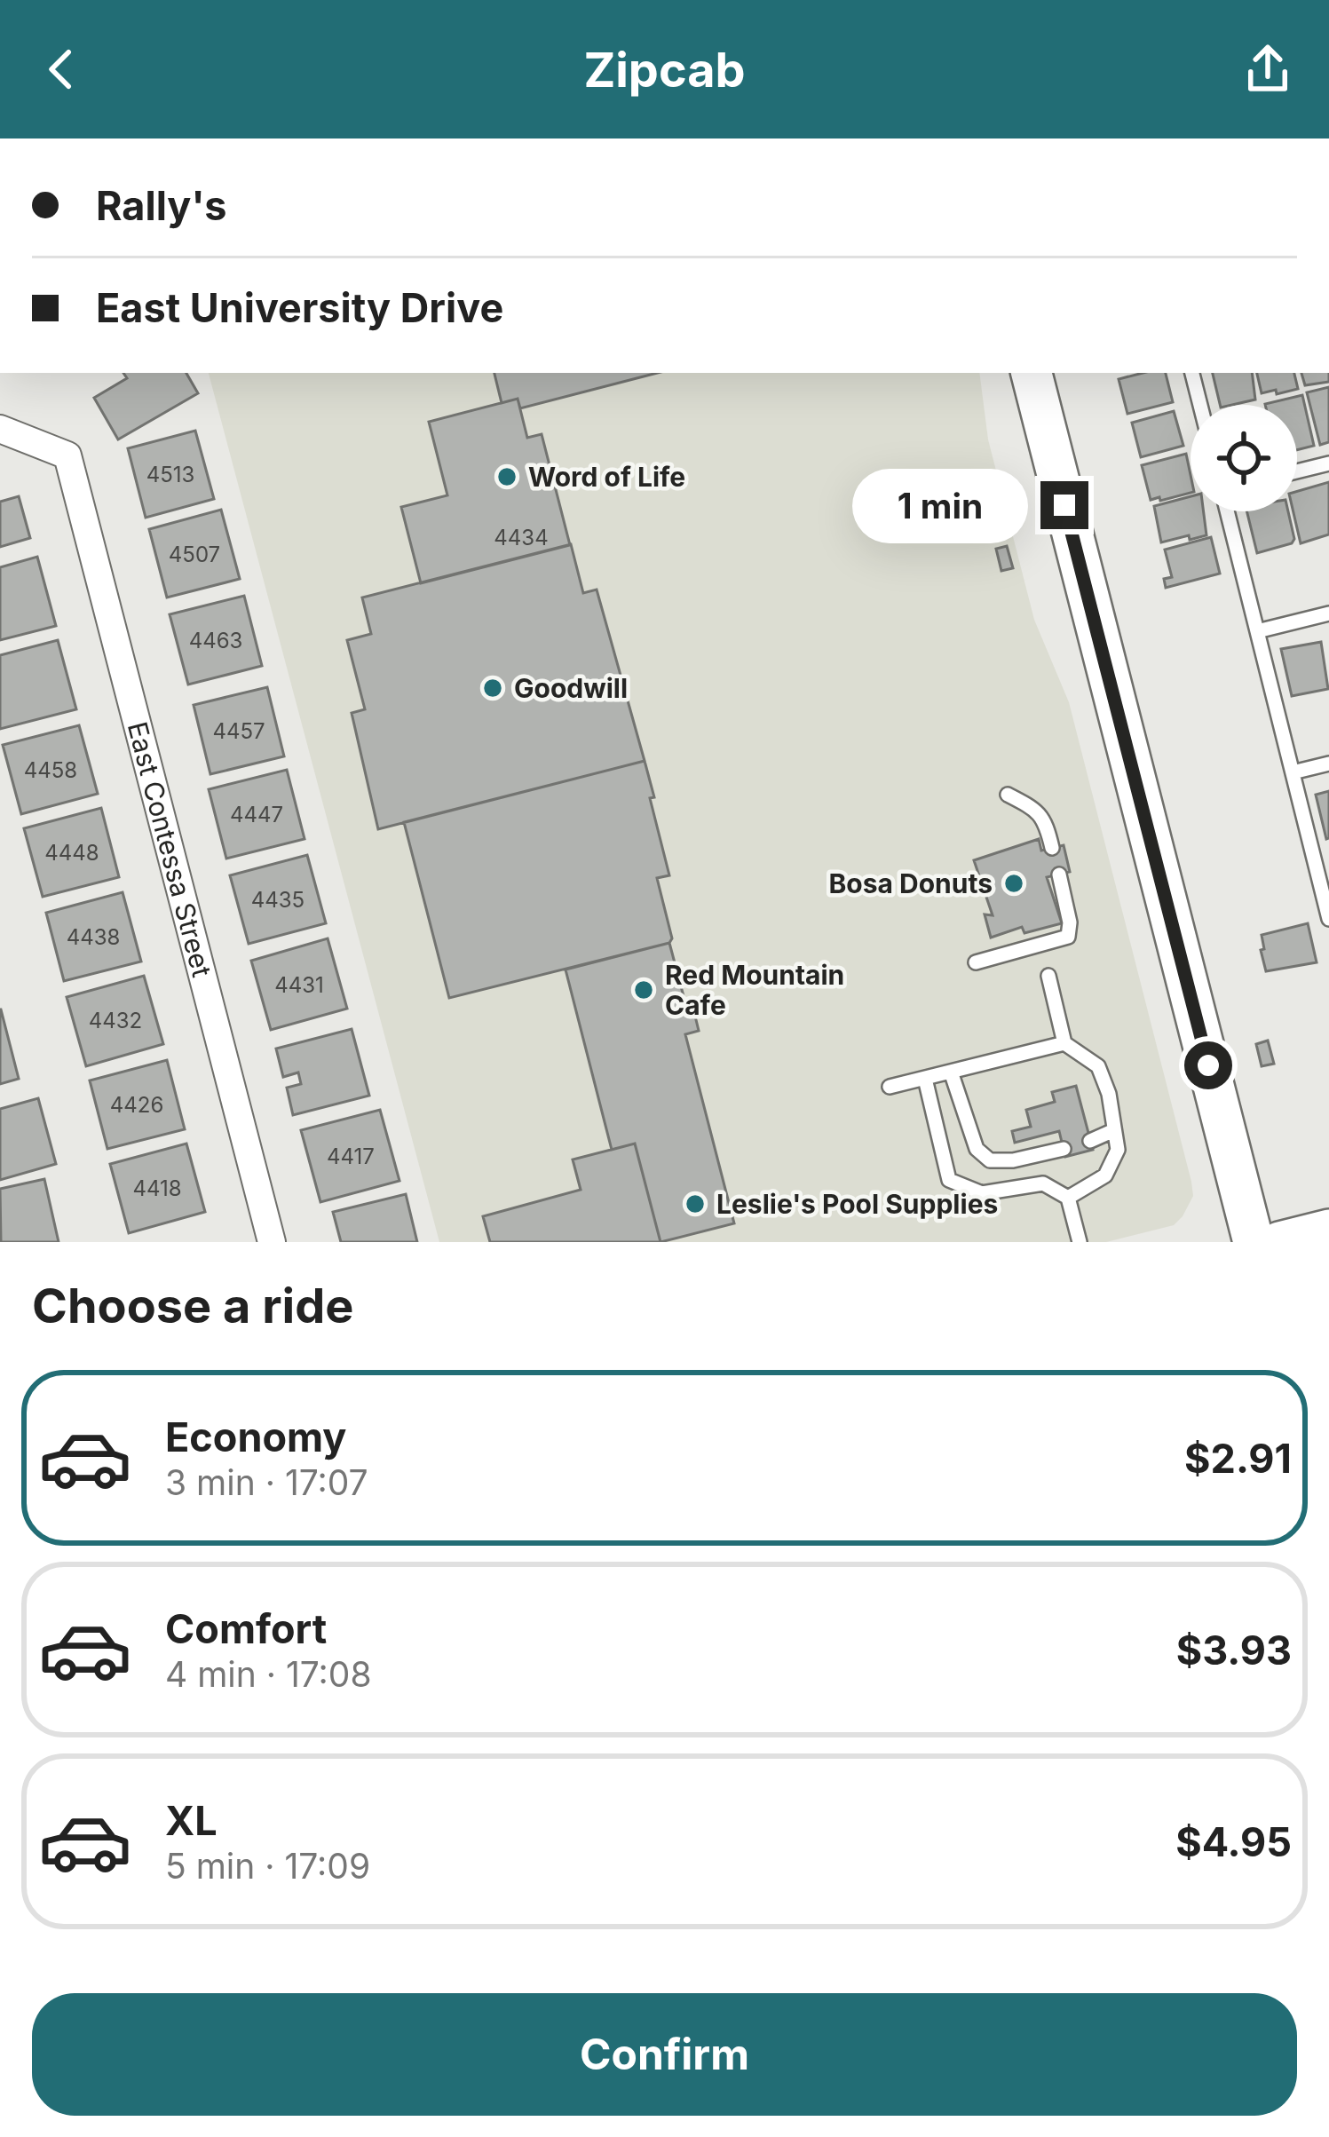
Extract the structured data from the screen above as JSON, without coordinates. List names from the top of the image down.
{
  "streets": {
    "street": ["East Contessa Street"]
  },
  "places": [
    "Word of Life",
    "Goodwill",
    "Bosa Donuts",
    "Red Mountain Cafe",
    "Leslie's Pool Supplies"
  ],
  "house_numbers": [
    "4513",
    "4434",
    "4507",
    "4463",
    "4457",
    "4458",
    "4447",
    "4448",
    "4435",
    "4438",
    "4431",
    "4432",
    "4426",
    "4417",
    "4418"
  ],
  "page": {
    "header": "Zipcab",
    "banner": ["Rally's", "East University Drive"],
    "bubble": "1 min",
    "heading": "Choose a ride",
    "list": [
      {
        "name": "Economy",
        "note": "3 min · 17:07",
        "value": "$2.91"
      },
      {
        "name": "Comfort",
        "note": "4 min · 17:08",
        "value": "$3.93"
      },
      {
        "name": "XL",
        "note": "5 min · 17:09",
        "value": "$4.95"
      }
    ],
    "buttons": "Confirm"
  }
}
